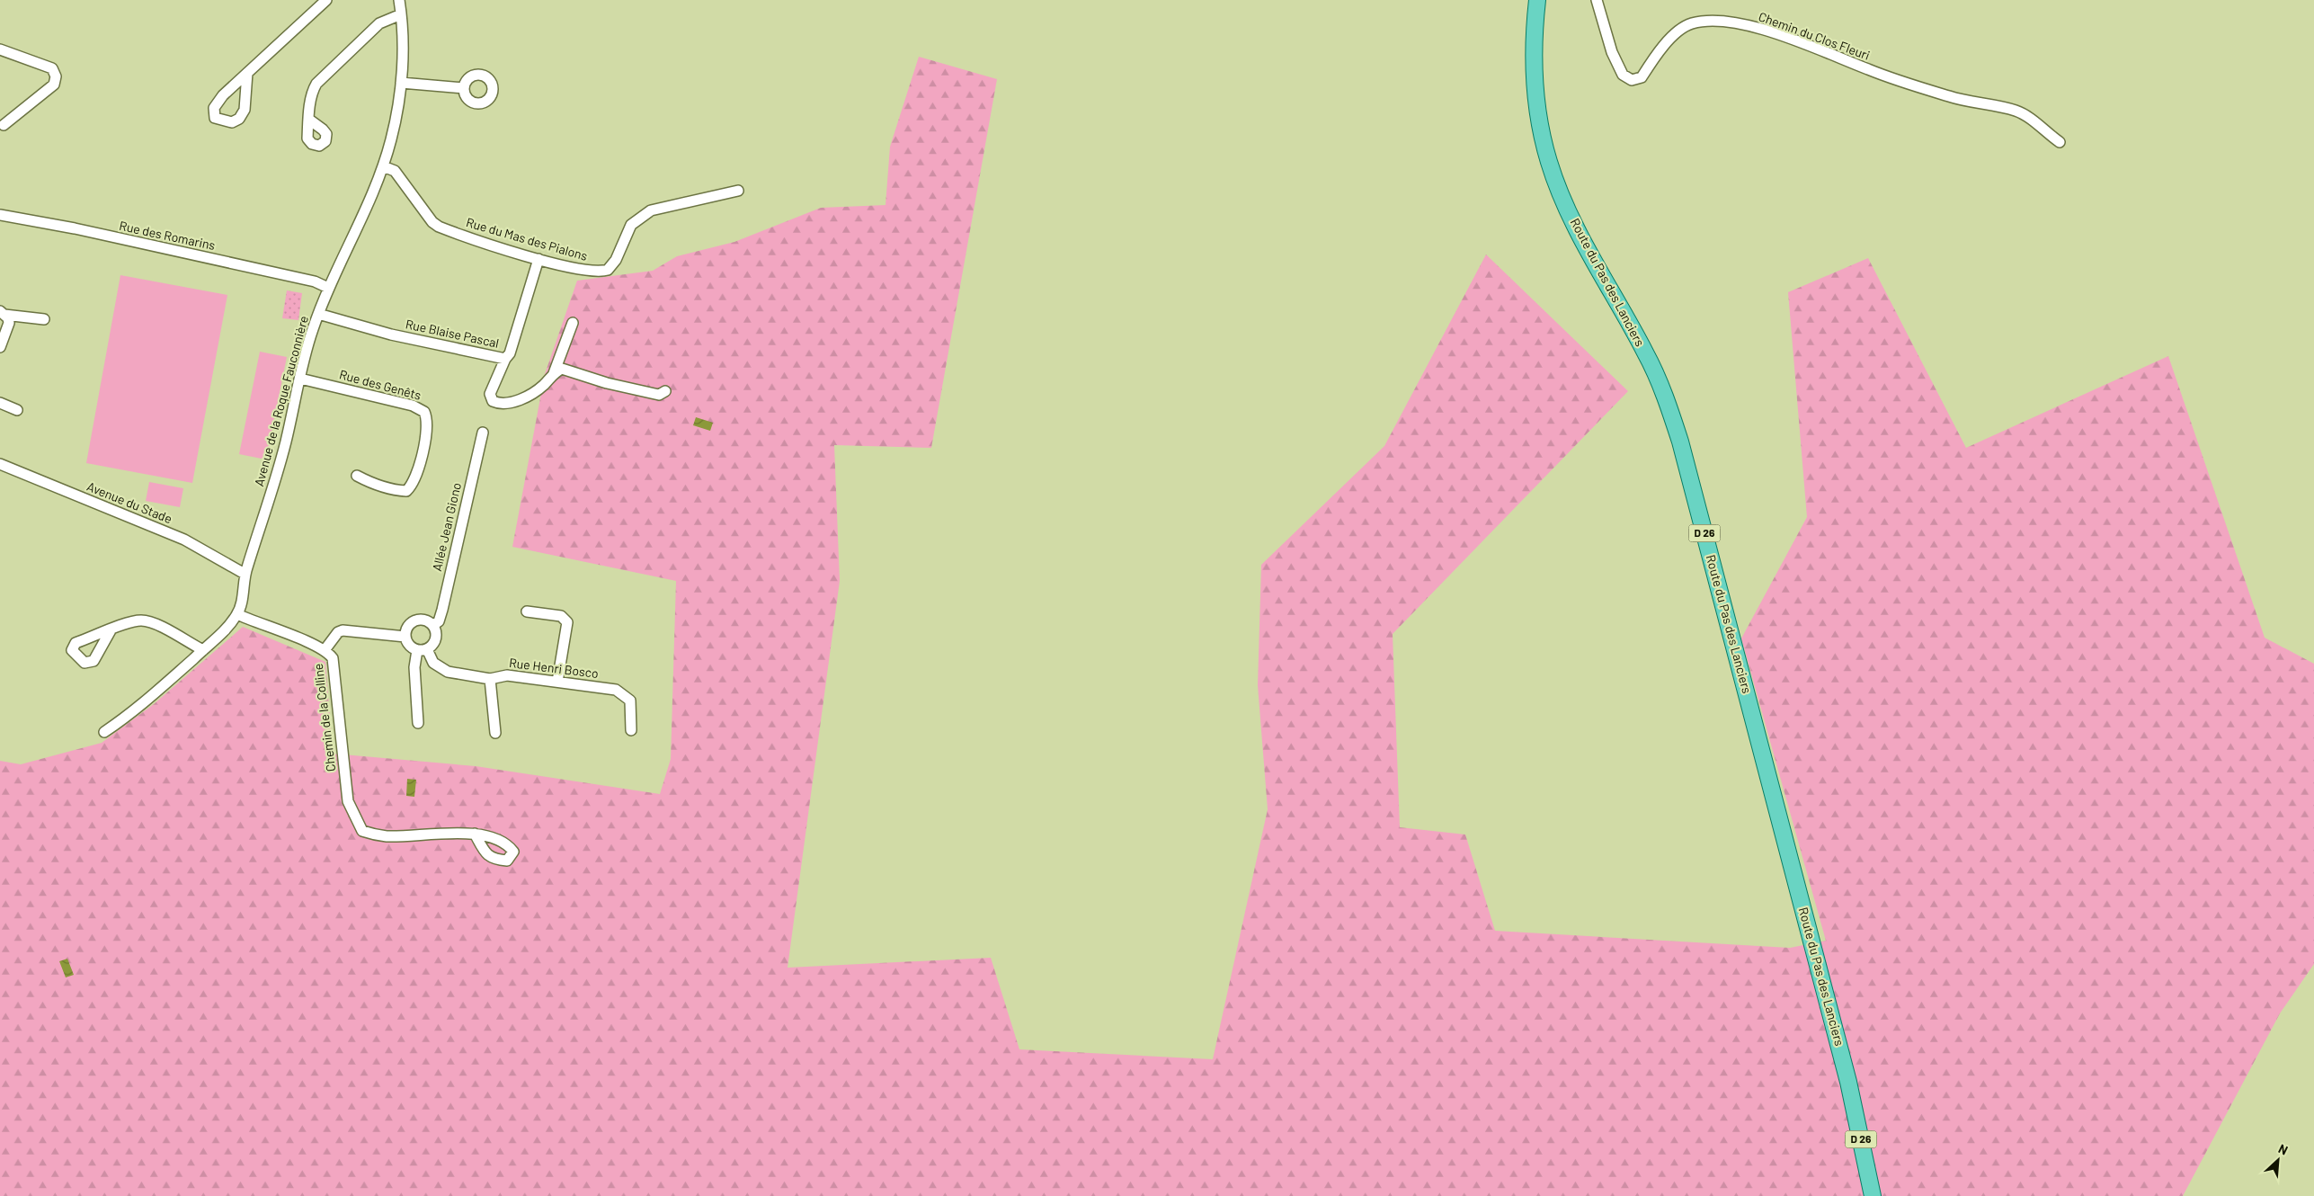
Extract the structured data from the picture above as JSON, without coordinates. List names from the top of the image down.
{
  "streets": {
    "main road": ["Route du Pas des Lanciers", "D 26"],
    "street": [
      "Chemin du Clos Fleuri",
      "Rue des Romarins",
      "Rue du Mas des Pialons",
      "Rue Blaise Pascal",
      "Rue des Genêts",
      "Avenue de la Roque Fauconnière",
      "Avenue du Stade",
      "Allée Jean Giono",
      "Rue Henri Bosco",
      "Chemin de la Colline"
    ]
  },
  "crossings": [
    ["Rue des Romarins", "Avenue de la Roque Fauconnière"],
    ["Rue du Mas des Pialons", "Rue Blaise Pascal"],
    ["Rue du Mas des Pialons", "Avenue de la Roque Fauconnière"],
    ["Rue Blaise Pascal", "Avenue de la Roque Fauconnière"],
    ["Rue des Genêts", "Avenue de la Roque Fauconnière"],
    ["Avenue de la Roque Fauconnière", "Avenue du Stade"],
    ["Avenue de la Roque Fauconnière", "Chemin de la Colline"],
    ["Allée Jean Giono", "Rue Henri Bosco"]
  ],
  "north": "top right"
}
